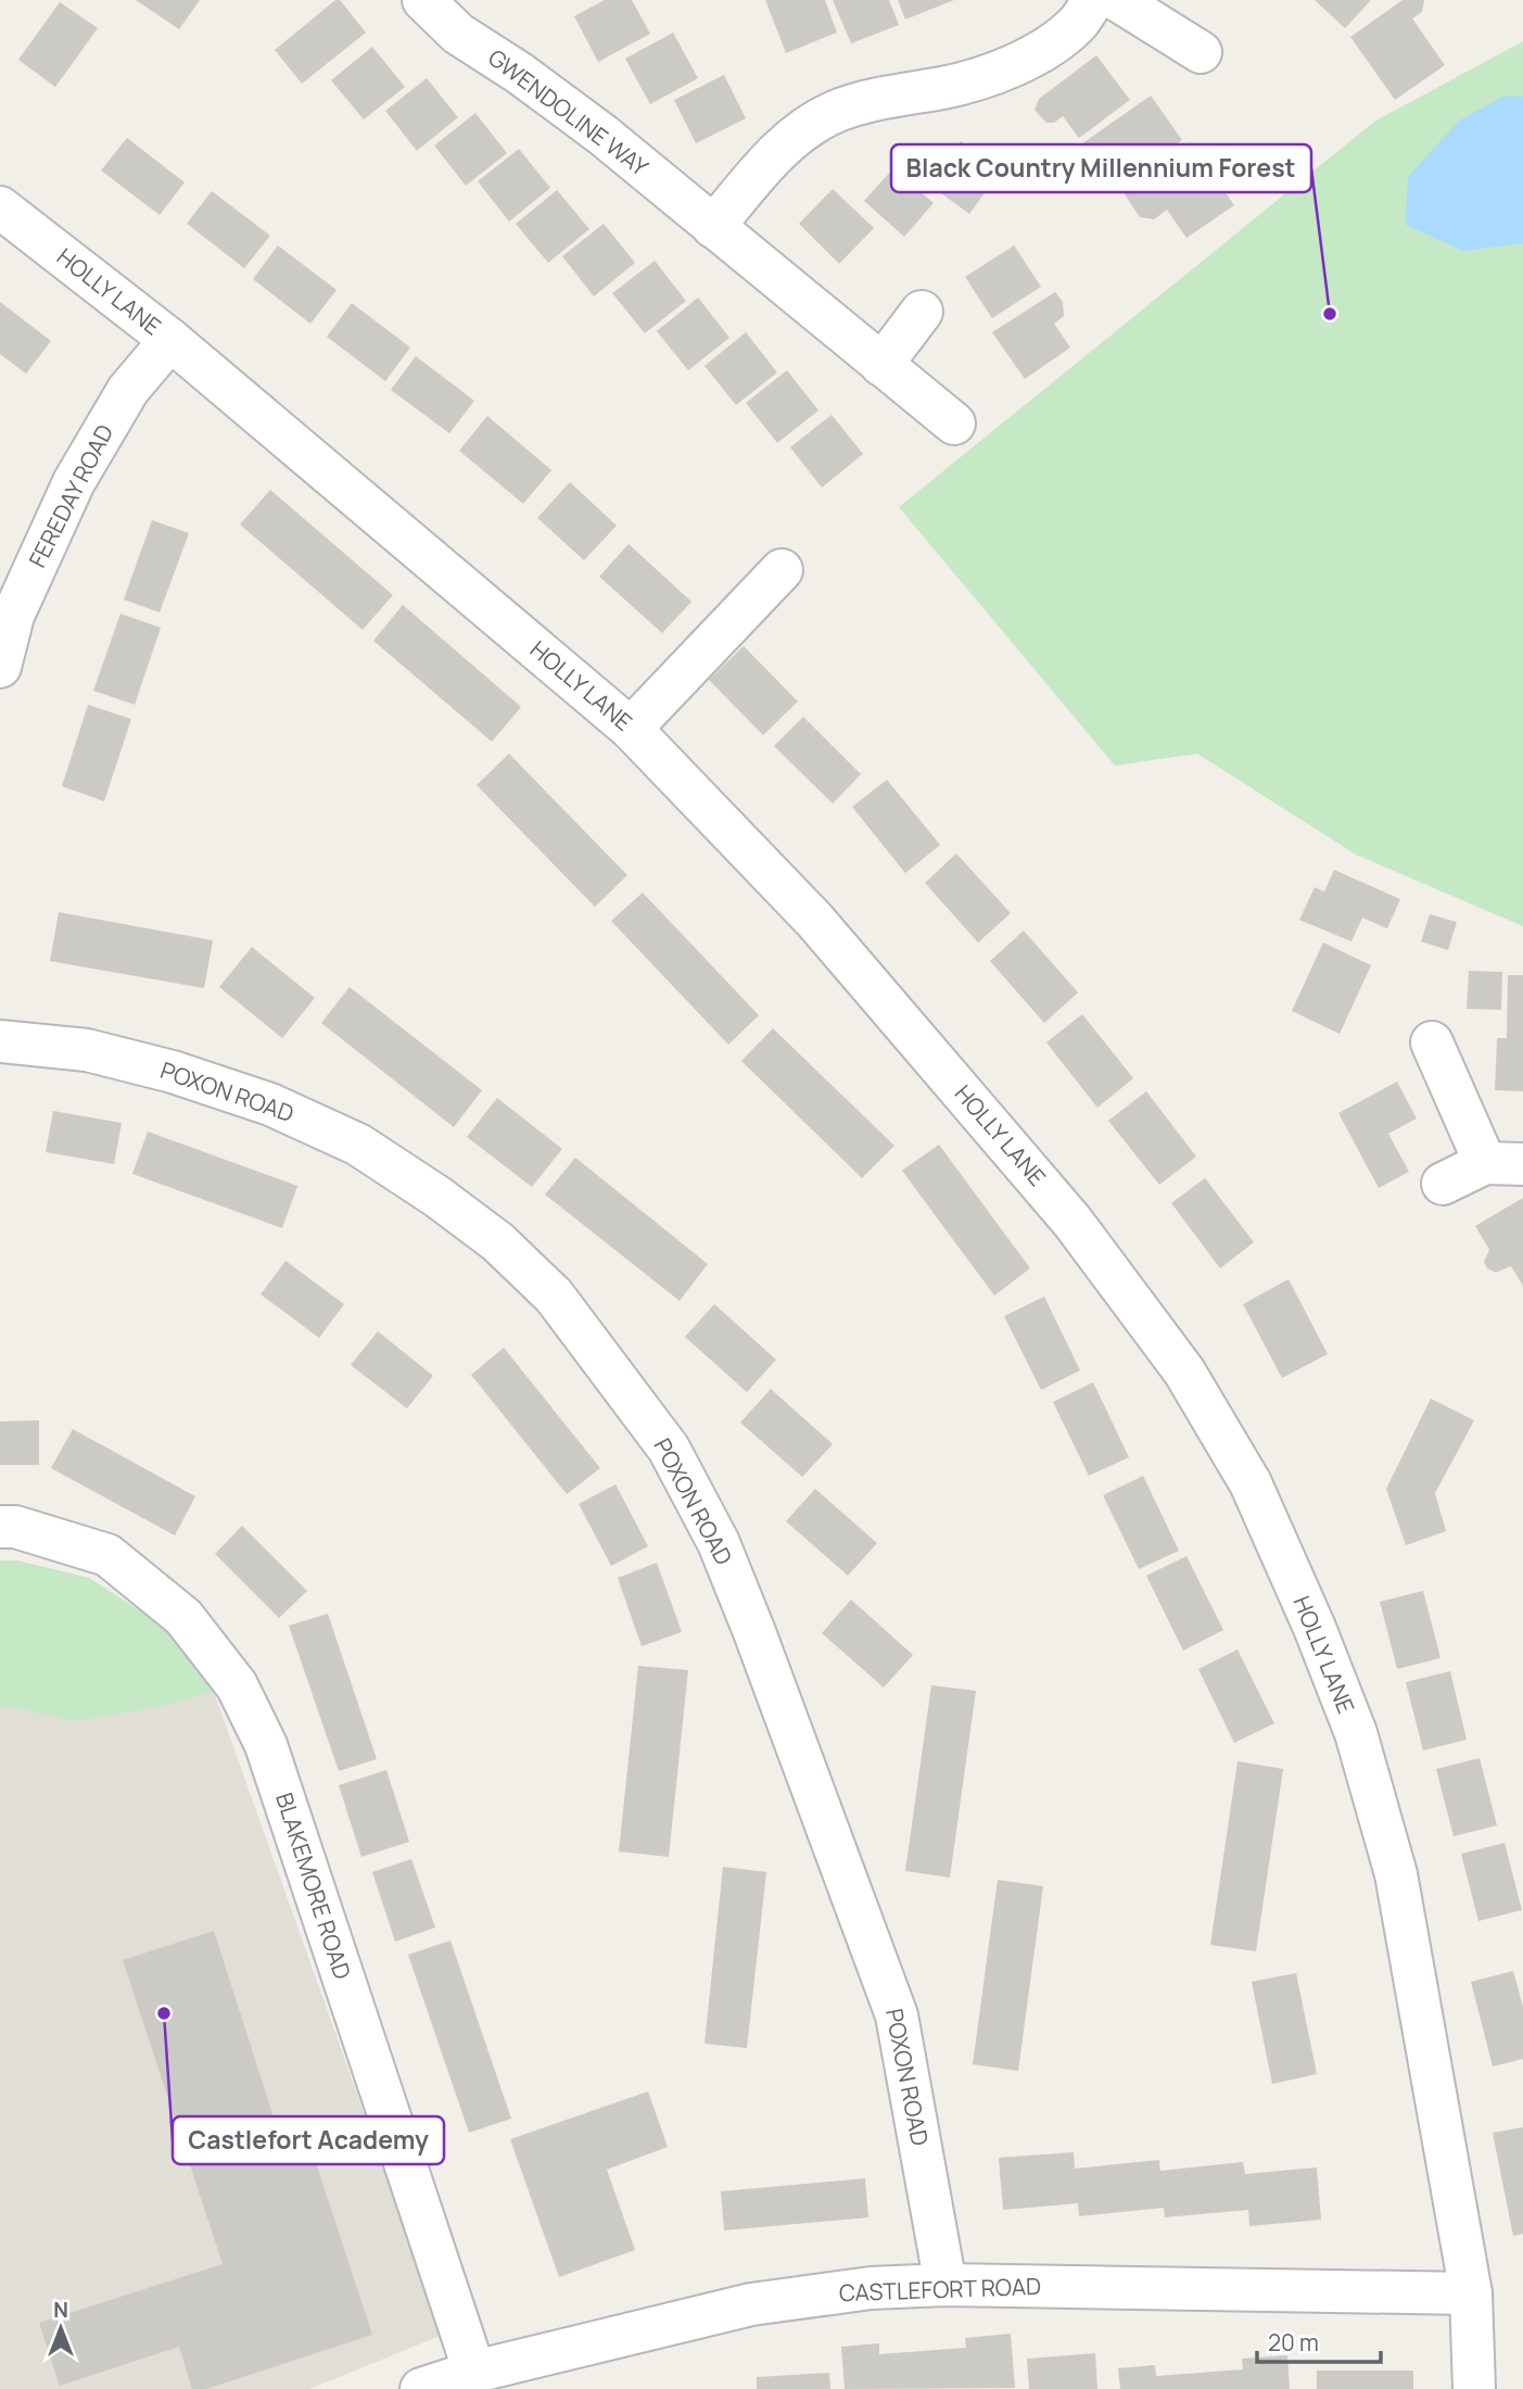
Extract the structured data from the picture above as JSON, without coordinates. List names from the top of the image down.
{
  "streets": {
    "street": [
      "GWENDOLINE WAY",
      "HOLLY LANE",
      "FEREDAY ROAD",
      "POXON ROAD",
      "BLAKEMORE ROAD",
      "CASTLEFORT ROAD"
    ]
  },
  "crossings": [
    ["HOLLY LANE", "FEREDAY ROAD"],
    ["HOLLY LANE", "CASTLEFORT ROAD"],
    ["POXON ROAD", "CASTLEFORT ROAD"],
    ["BLAKEMORE ROAD", "CASTLEFORT ROAD"]
  ],
  "places": ["Black Country Millennium Forest", "Castlefort Academy"],
  "scale_bar": "20 m",
  "north": "top"
}
